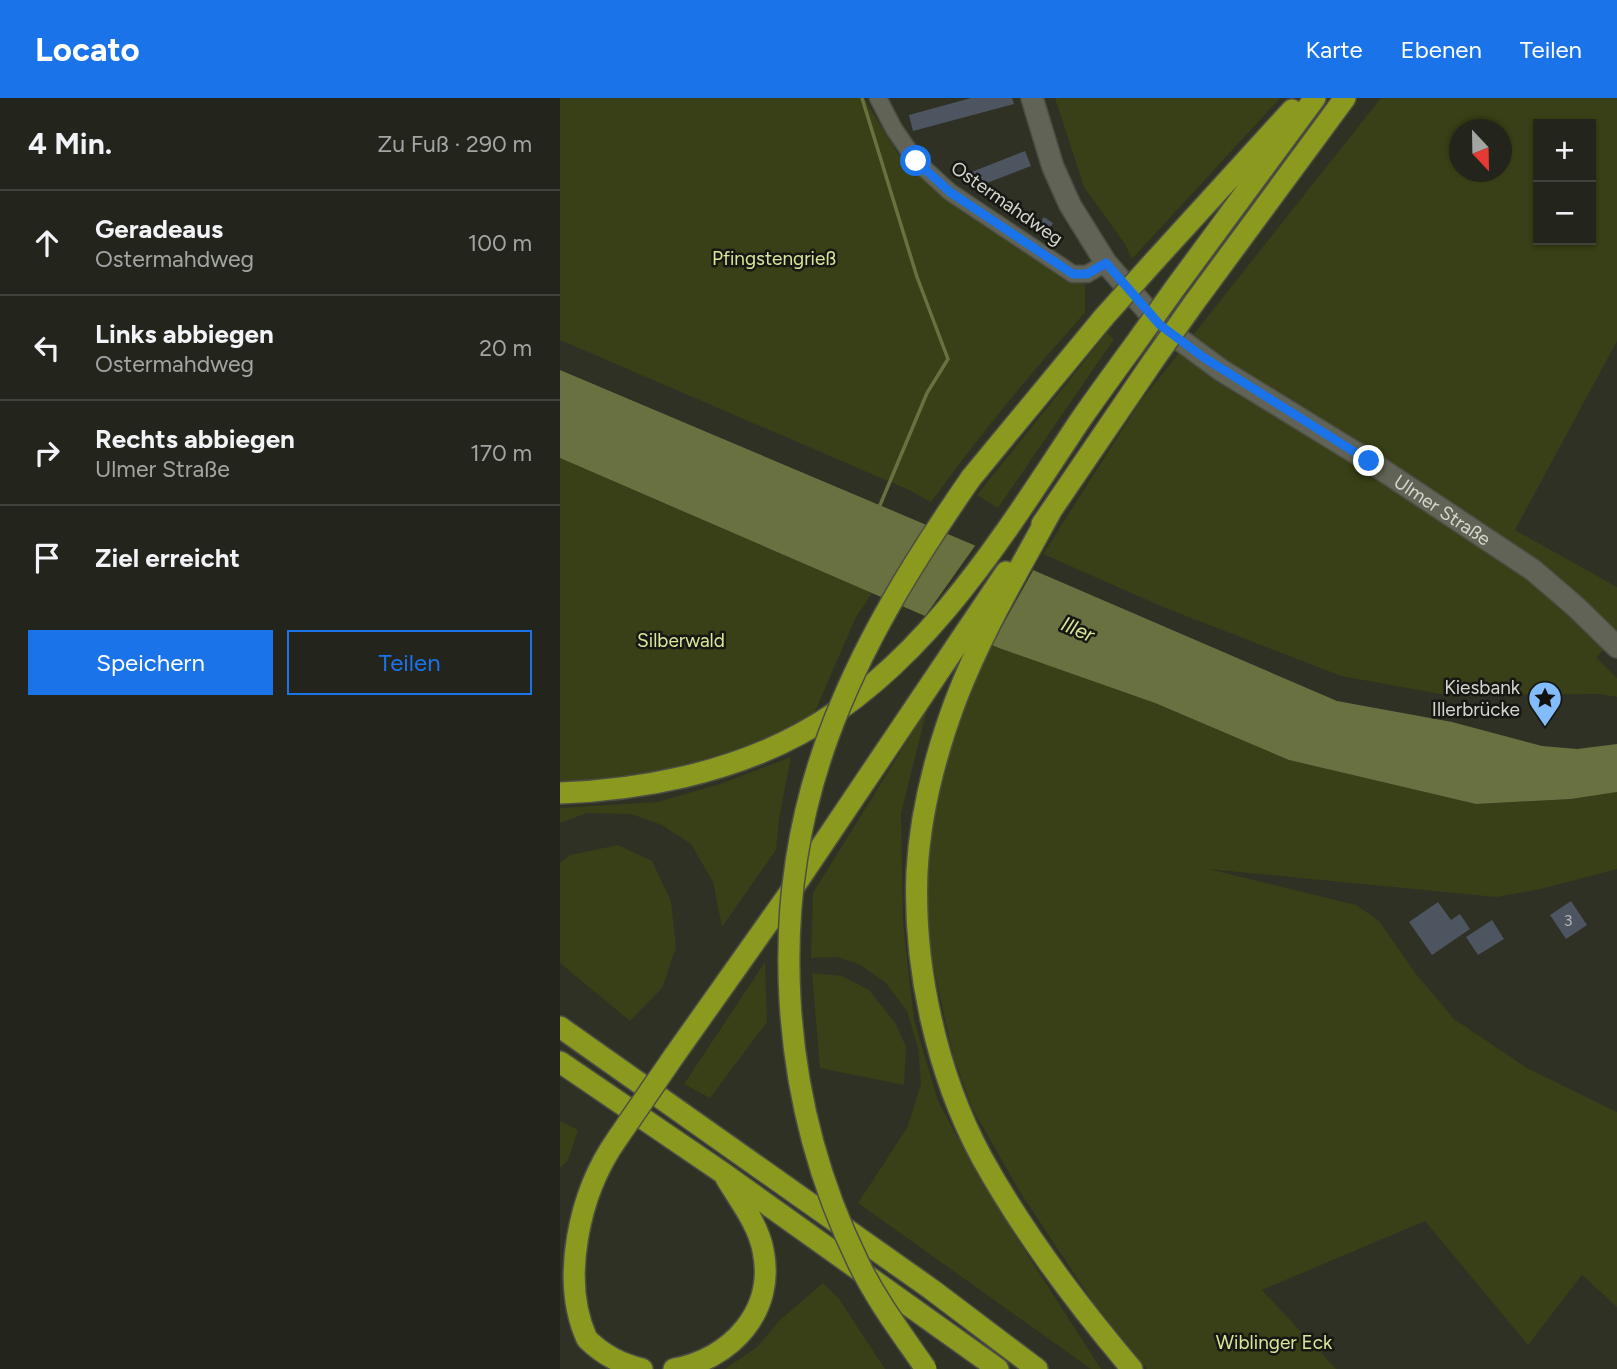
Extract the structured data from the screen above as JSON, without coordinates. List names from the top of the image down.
{
  "streets": {
    "main road": ["Ulmer Straße"],
    "street": ["Ostermahdweg"]
  },
  "crossings": [
    ["Ostermahdweg", "Ulmer Straße"]
  ],
  "water": ["Iller"],
  "parks": ["Pfingstengrieß", "Silberwald", "Wiblinger Eck"],
  "places": {
    "place": ["Kiesbank Illerbrücke"]
  },
  "house_numbers": ["3"],
  "north": "bottom",
  "page": {
    "header": "Locato",
    "nav": ["Karte", "Ebenen", "Teilen"],
    "heading": ["4 Min.", "Zu Fuß · 290 m"],
    "map_buttons": ["+", "−"],
    "list": [
      ["Geradeaus", "Ostermahdweg", "100 m"],
      ["Links abbiegen", "Ostermahdweg", "20 m"],
      ["Rechts abbiegen", "Ulmer Straße", "170 m"],
      "Ziel erreicht"
    ],
    "buttons": ["Speichern", "Teilen"]
  }
}
